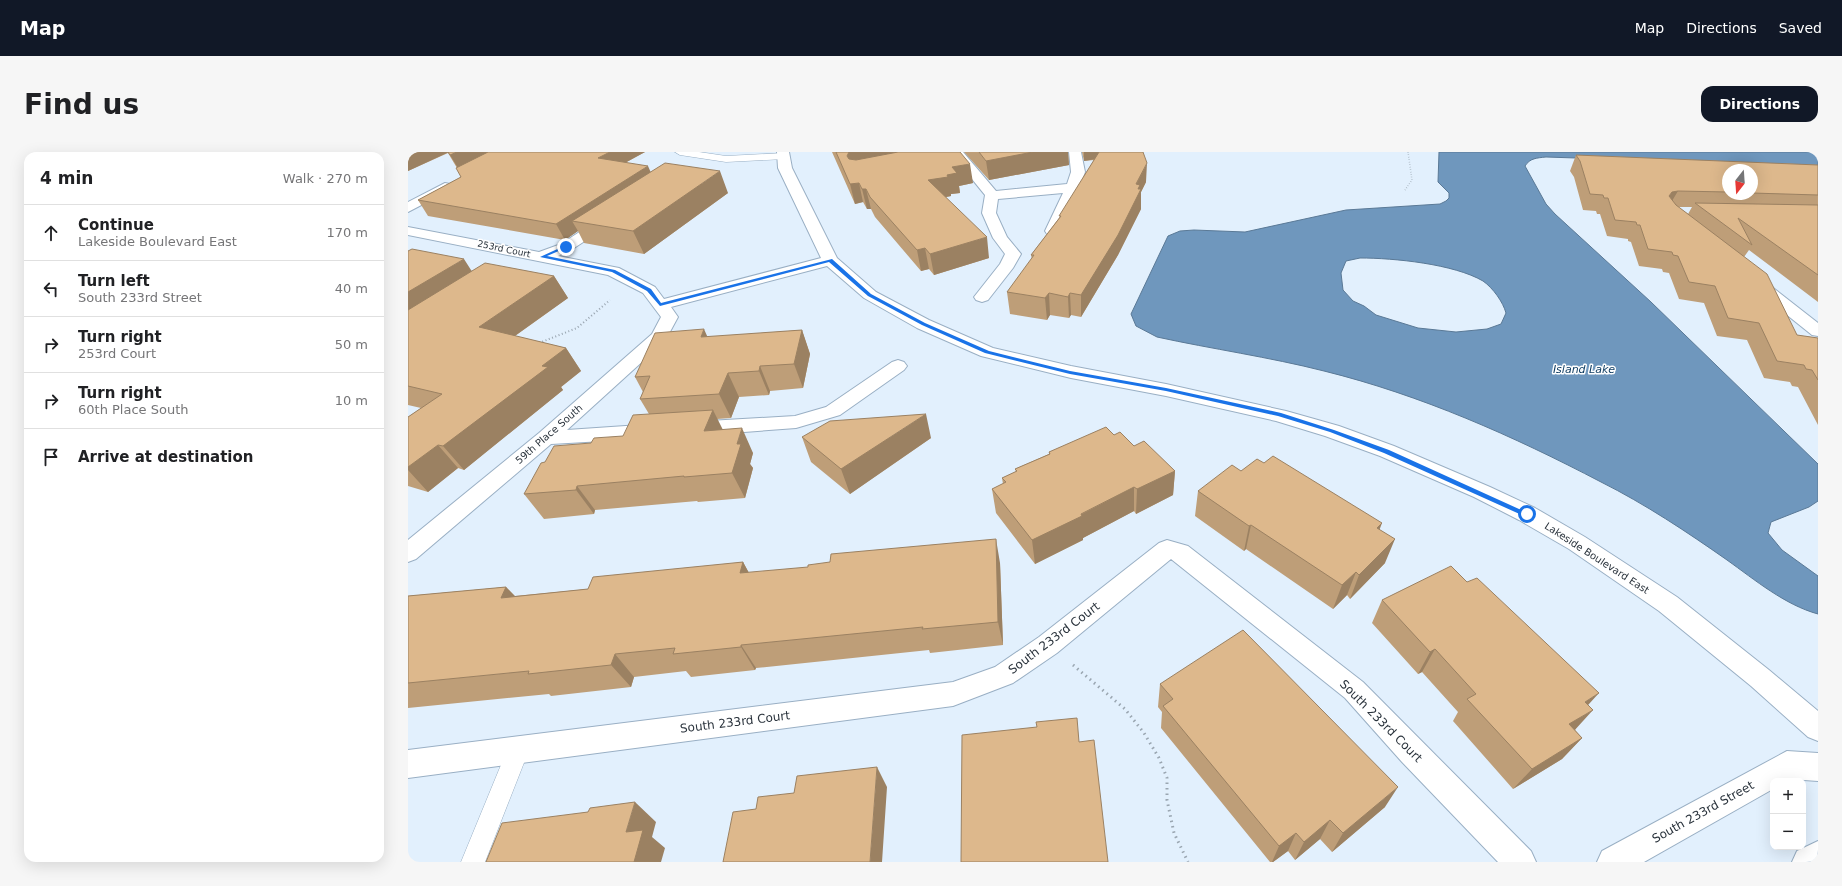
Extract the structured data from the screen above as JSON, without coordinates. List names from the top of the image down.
{
  "streets": {
    "street": [
      "253rd Court",
      "59th Place South",
      "Lakeside Boulevard East",
      "South 233rd Court",
      "South 233rd Street"
    ]
  },
  "crossings": [
    ["253rd Court", "59th Place South"]
  ],
  "water": ["Island Lake"],
  "north": "bottom",
  "page": {
    "header": "Map",
    "nav": ["Map", "Directions", "Saved"],
    "buttons": "Directions",
    "title": "Find us",
    "heading": ["4 min", "Walk · 270 m"],
    "list": [
      ["Continue", "Lakeside Boulevard East", "170 m"],
      ["Turn left", "South 233rd Street", "40 m"],
      ["Turn right", "253rd Court", "50 m"],
      ["Turn right", "60th Place South", "10 m"],
      "Arrive at destination"
    ],
    "map_buttons": ["+", "−"]
  }
}
